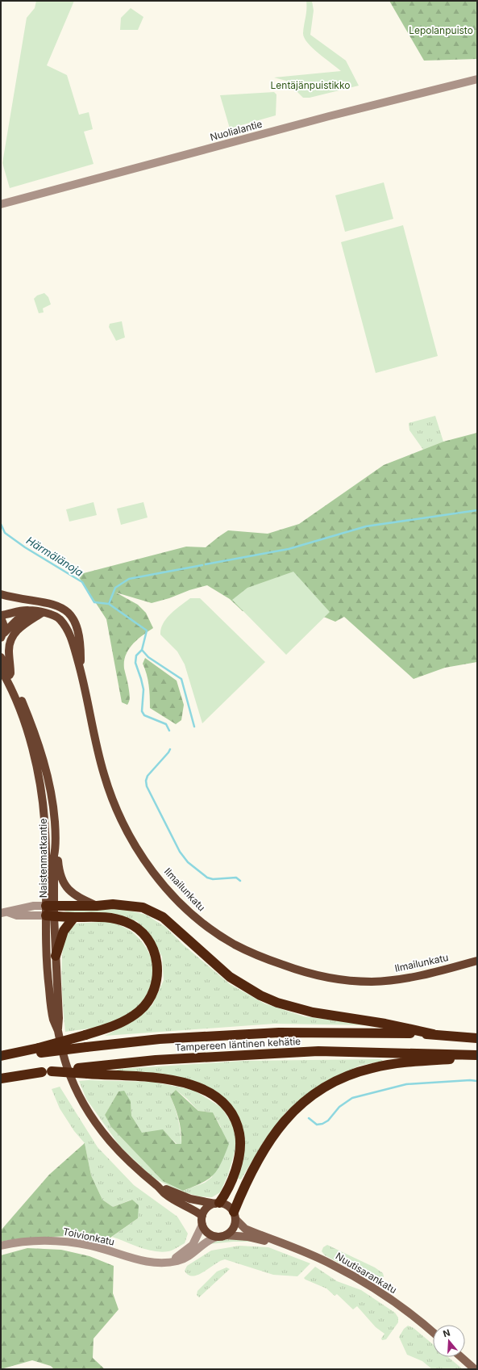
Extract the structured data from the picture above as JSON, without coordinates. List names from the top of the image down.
{
  "streets": {
    "highway": ["Tampereen läntinen kehätie"],
    "main road": ["Naistenmatkantie", "Ilmailunkatu", "Nuutisarankatu"],
    "street": ["Nuolialantie", "Toivionkatu"]
  },
  "crossings": [
    ["Naistenmatkantie", "Toivionkatu"],
    ["Naistenmatkantie", "Nuutisarankatu"],
    ["Toivionkatu", "Nuutisarankatu"]
  ],
  "water": ["Härmälänoja"],
  "parks": ["Lepolanpuisto", "Lentäjänpuistikko"],
  "north": "top"
}
